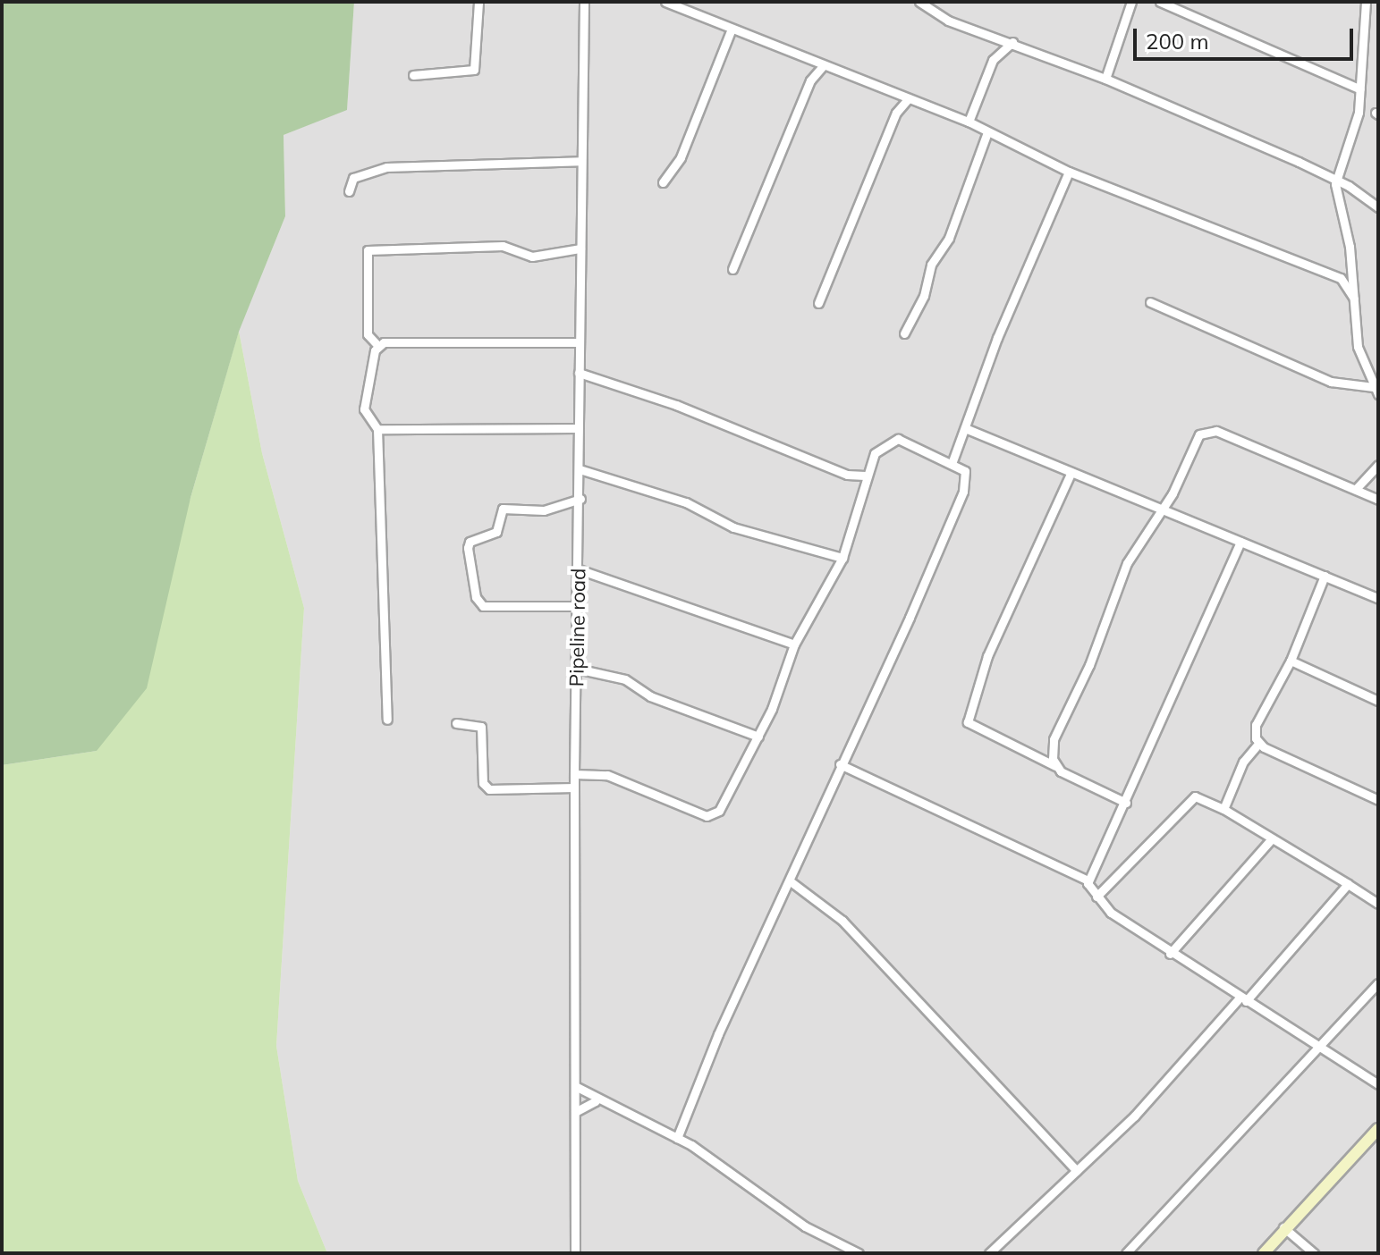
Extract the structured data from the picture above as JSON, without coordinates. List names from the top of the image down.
{
  "streets": {
    "street": ["Pipeline road"]
  },
  "scale_bar": "200 m"
}
